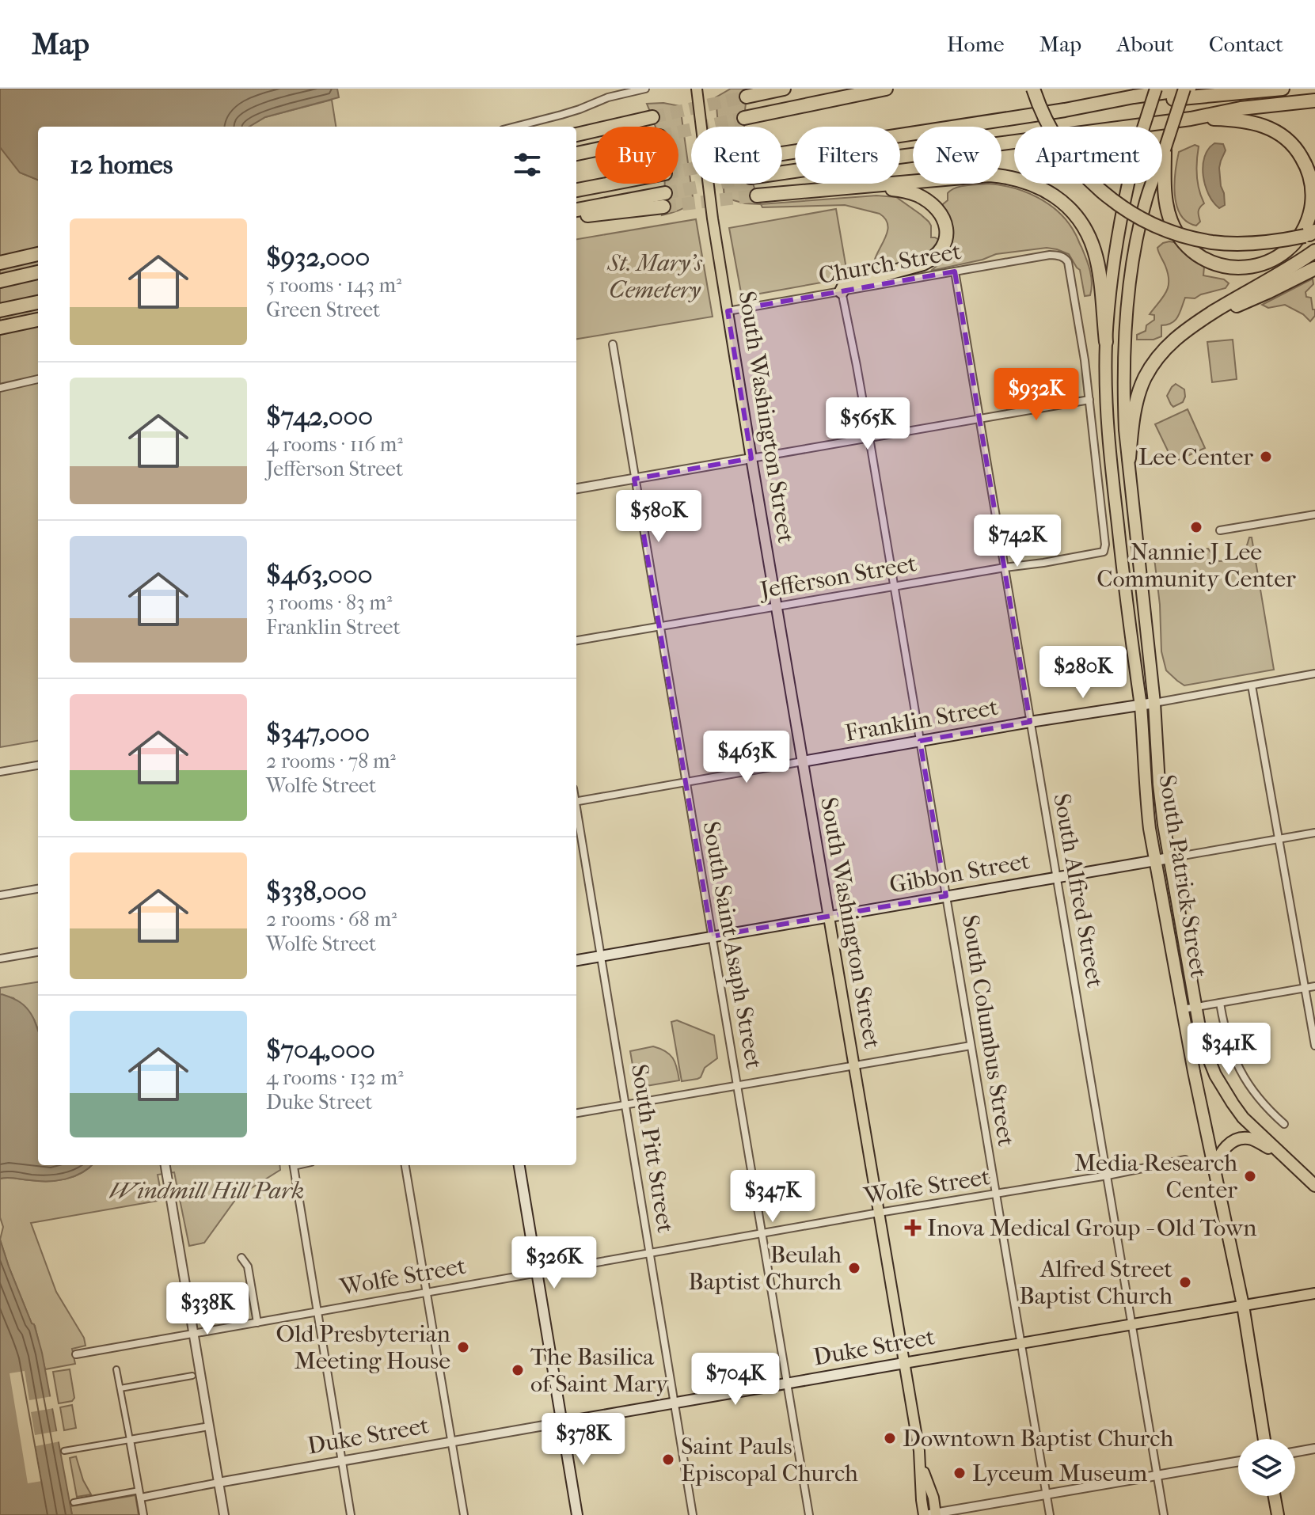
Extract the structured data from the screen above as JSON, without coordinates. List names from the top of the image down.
{
  "streets": {
    "highway": ["South Patrick Street"],
    "main road": [
      "South Washington Street",
      "Franklin Street",
      "Gibbon Street",
      "Duke Street"
    ],
    "street": [
      "Church Street",
      "Jefferson Street",
      "South Alfred Street",
      "South Saint Asaph Street",
      "South Columbus Street",
      "South Pitt Street",
      "Wolfe Street"
    ]
  },
  "crossings": [
    ["Church Street", "South Washington Street"],
    ["Church Street", "Jefferson Street"],
    ["Church Street", "South Alfred Street"],
    ["Church Street", "South Columbus Street"],
    ["South Washington Street", "Jefferson Street"],
    ["South Washington Street", "Franklin Street"],
    ["South Washington Street", "Gibbon Street"],
    ["South Washington Street", "Wolfe Street"],
    ["South Washington Street", "Duke Street"],
    ["Jefferson Street", "South Alfred Street"],
    ["Jefferson Street", "South Saint Asaph Street"],
    ["Jefferson Street", "South Columbus Street"],
    ["Franklin Street", "South Patrick Street"],
    ["Franklin Street", "South Alfred Street"],
    ["Franklin Street", "South Saint Asaph Street"],
    ["Franklin Street", "South Columbus Street"],
    ["Gibbon Street", "South Patrick Street"],
    ["Gibbon Street", "South Alfred Street"],
    ["Gibbon Street", "South Saint Asaph Street"],
    ["Gibbon Street", "South Columbus Street"],
    ["Gibbon Street", "South Pitt Street"],
    ["South Patrick Street", "Duke Street"],
    ["South Alfred Street", "Wolfe Street"],
    ["South Alfred Street", "Duke Street"],
    ["South Saint Asaph Street", "Wolfe Street"],
    ["South Saint Asaph Street", "Duke Street"],
    ["South Columbus Street", "Wolfe Street"],
    ["South Columbus Street", "Duke Street"],
    ["South Pitt Street", "Wolfe Street"],
    ["South Pitt Street", "Duke Street"]
  ],
  "parks": ["St. Mary's Cemetery", "Windmill Hill Park"],
  "places": {
    "other": [
      "Lee Center",
      "Nannie J Lee Community Center",
      "Media Research Center",
      "Beulah Baptist Church",
      "Alfred Street Baptist Church",
      "Old Presbyterian Meeting House",
      "The Basilica of Saint Mary",
      "Downtown Baptist Church",
      "Saint Pauls Episcopal Church",
      "Lyceum Museum"
    ],
    "health": ["Inova Medical Group - Old Town"]
  },
  "page": {
    "header": "Map",
    "nav": [
      "Home",
      "Map",
      "About",
      "Contact"
    ],
    "chip": [
      "Buy",
      "Rent",
      "Filters",
      "New",
      "Apartment"
    ],
    "heading": "12 homes",
    "list": [
      {
        "name": "$932,000",
        "note": "5 rooms · 143 m² · Green Street"
      },
      {
        "name": "$742,000",
        "note": "4 rooms · 116 m² · Jefferson Street"
      },
      {
        "name": "$463,000",
        "note": "3 rooms · 83 m² · Franklin Street"
      },
      {
        "name": "$347,000",
        "note": "2 rooms · 78 m² · Wolfe Street"
      },
      {
        "name": "$338,000",
        "note": "2 rooms · 68 m² · Wolfe Street"
      },
      {
        "name": "$704,000",
        "note": "4 rooms · 132 m² · Duke Street"
      }
    ],
    "price": [
      "$932K",
      "$565K",
      "$580K",
      "$742K",
      "$280K",
      "$463K",
      "$341K",
      "$347K",
      "$326K",
      "$338K",
      "$704K",
      "$378K"
    ]
  }
}
